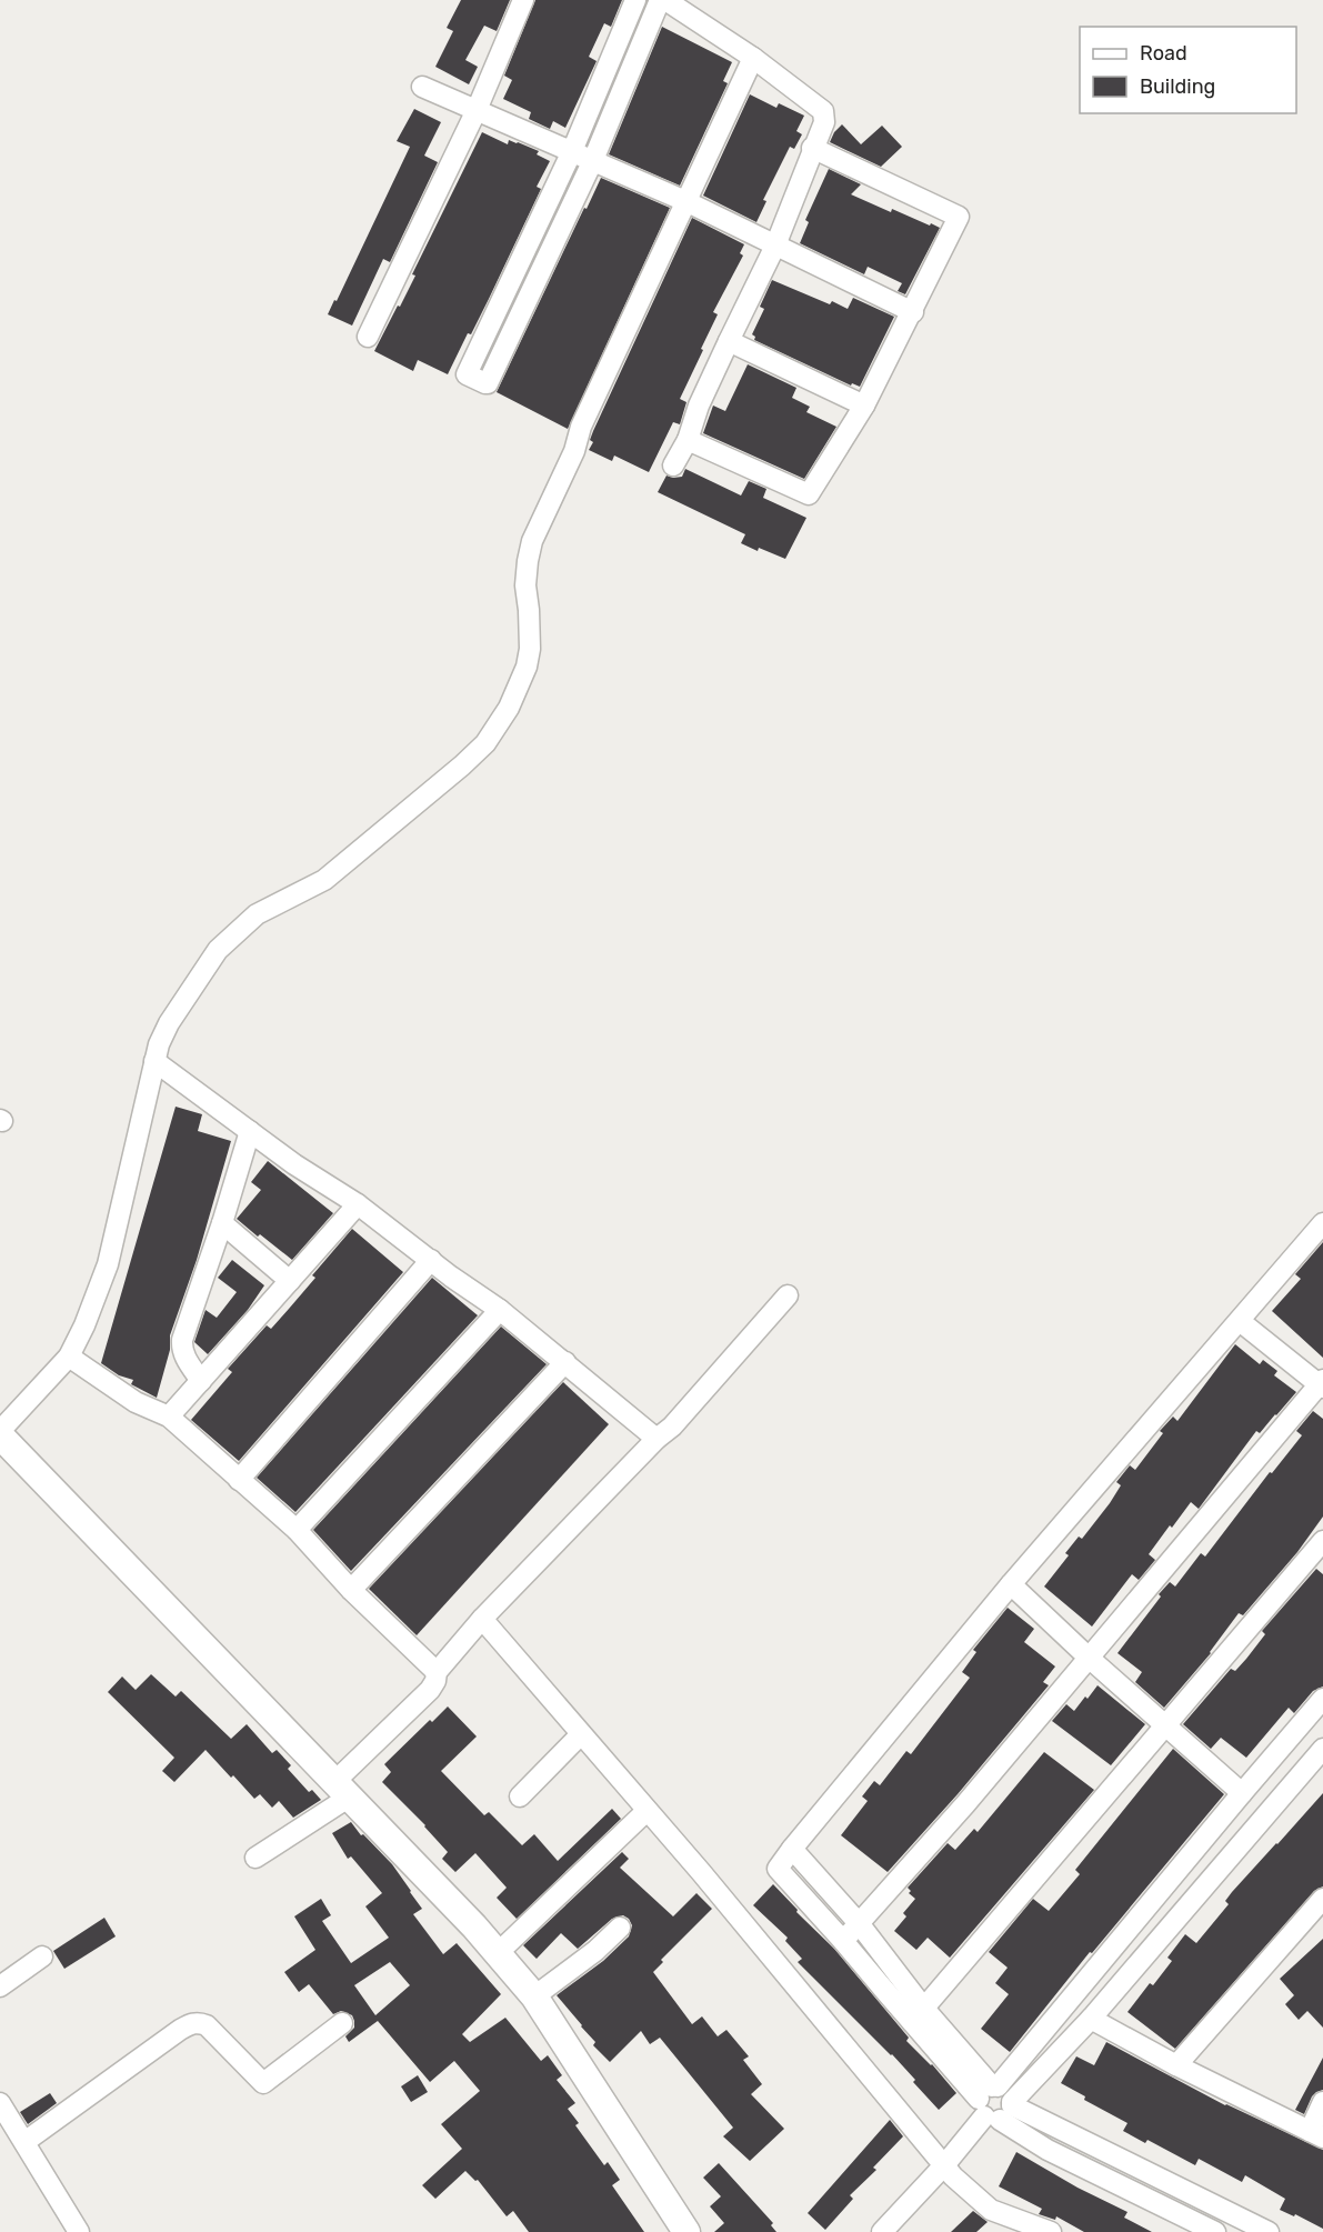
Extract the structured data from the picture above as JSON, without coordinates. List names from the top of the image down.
{
  "legend": ["Road", "Building"]
}
